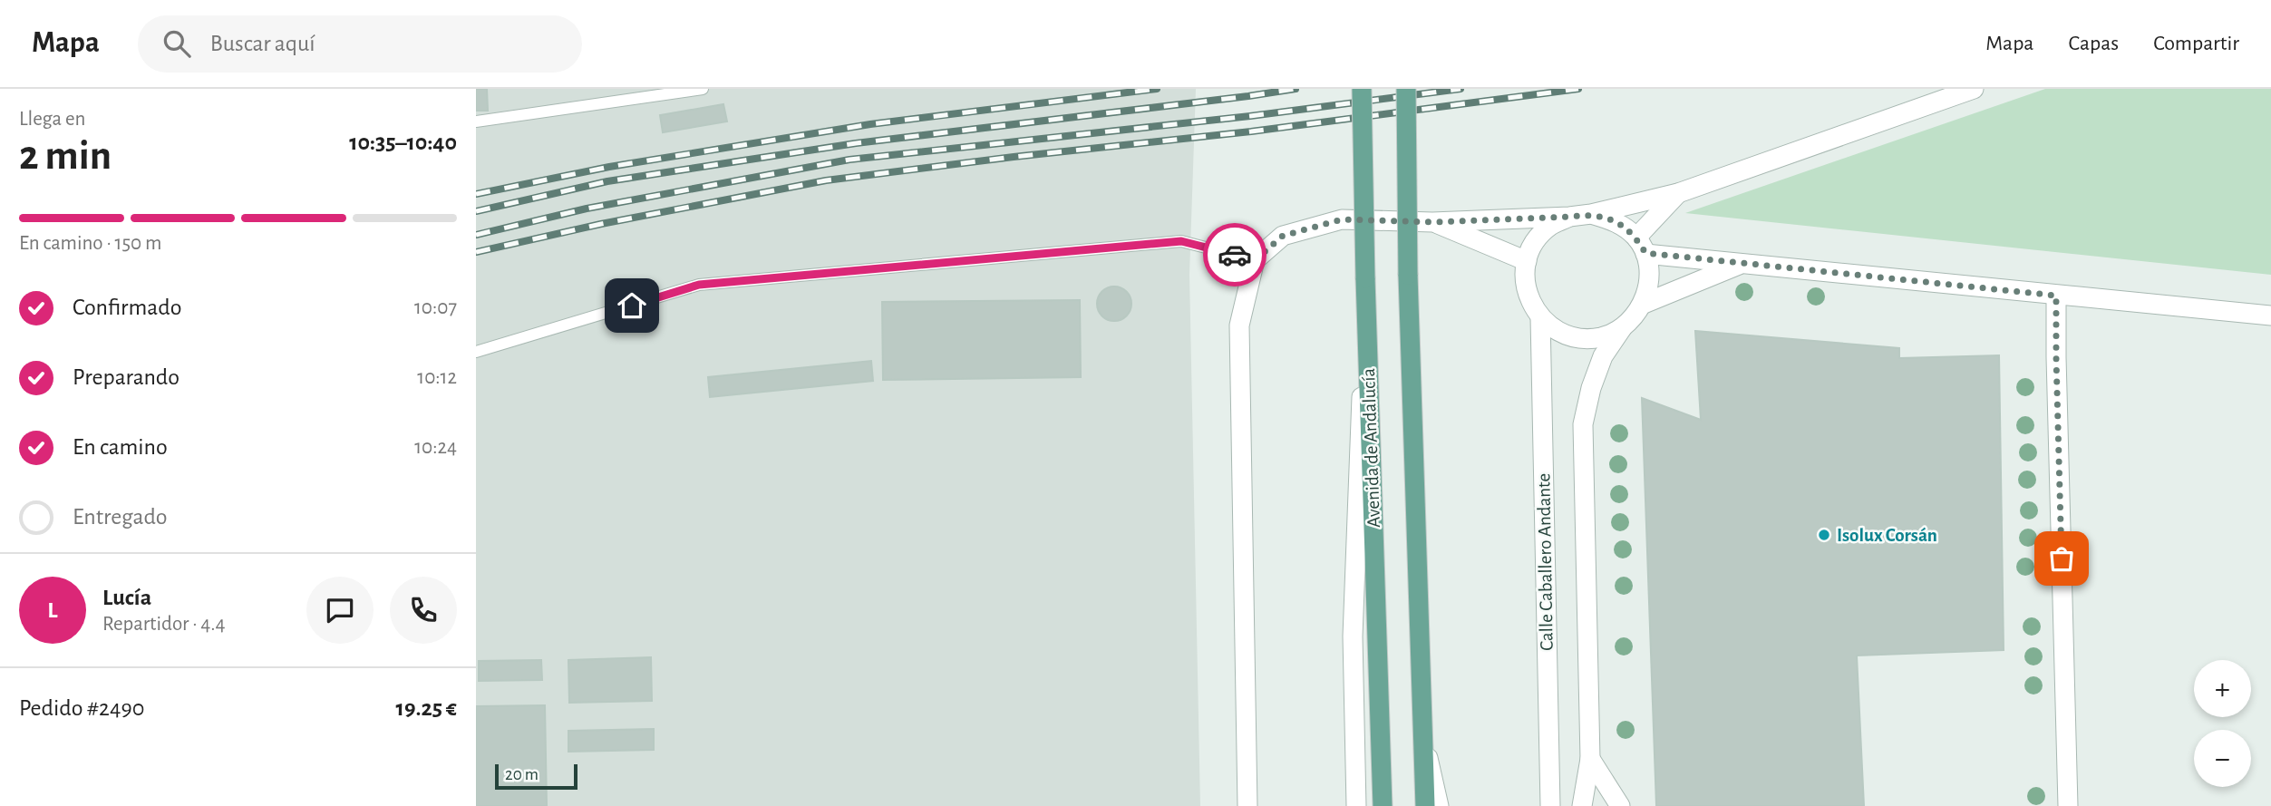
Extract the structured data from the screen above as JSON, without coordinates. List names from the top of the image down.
{
  "streets": {
    "main road": ["Avenida de Andalucía"],
    "street": ["Calle Caballero Andante"]
  },
  "places": ["Isolux Corsán"],
  "scale_bar": "20 m",
  "page": {
    "header": "Mapa",
    "search": "Buscar aquí",
    "nav": ["Mapa", "Capas", "Compartir"],
    "heading": ["2 min", "Llega en", "10:35–10:40"],
    "panel": [
      "Lucía",
      "Repartidor · 4.4",
      "Pedido #2490",
      "19.25 €"
    ],
    "bar": "En camino · 150 m",
    "list": [
      ["Confirmado", "10:07"],
      ["Preparando", "10:12"],
      ["En camino", "10:24"],
      "Entregado"
    ],
    "round": "L",
    "map_buttons": ["+", "−"],
    "scale": "20 m"
  }
}
